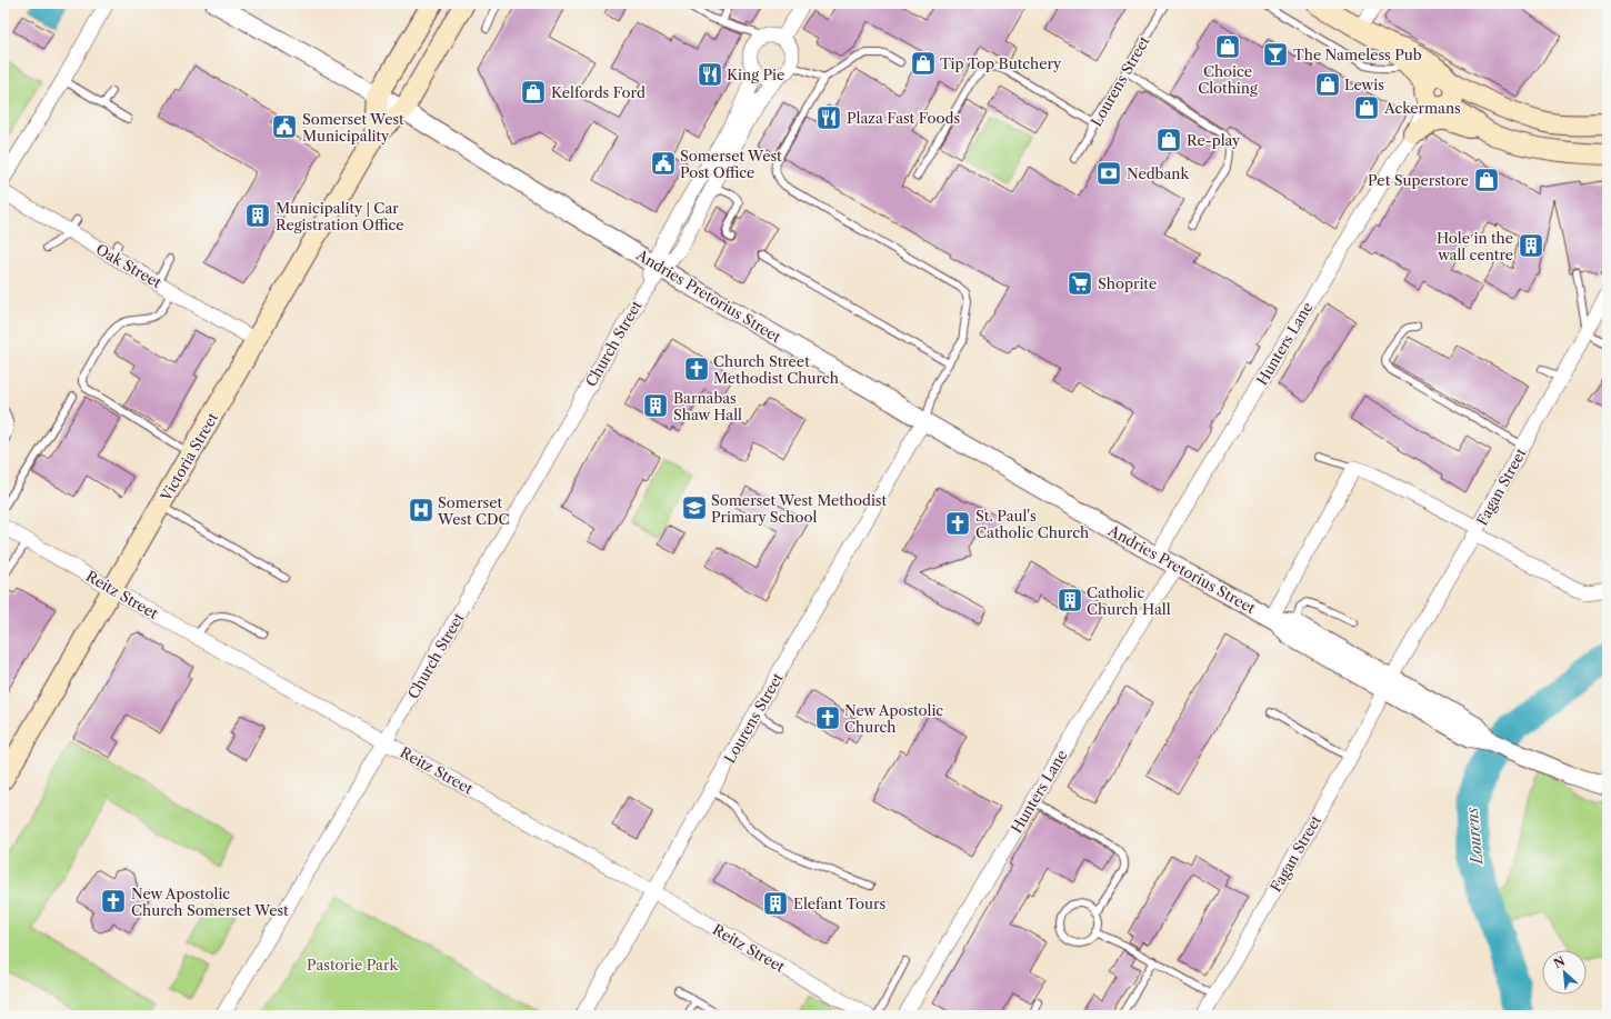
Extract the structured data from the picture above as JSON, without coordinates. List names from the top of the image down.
{
  "streets": {
    "main road": ["Victoria Street"],
    "street": [
      "Lourens Street",
      "Oak Street",
      "Andries Pretorius Street",
      "Church Street",
      "Hunters Lane",
      "Fagan Street",
      "Reitz Street"
    ]
  },
  "crossings": [
    ["Lourens Street", "Andries Pretorius Street"],
    ["Lourens Street", "Reitz Street"],
    ["Oak Street", "Victoria Street"],
    ["Andries Pretorius Street", "Church Street"],
    ["Andries Pretorius Street", "Hunters Lane"],
    ["Andries Pretorius Street", "Victoria Street"],
    ["Andries Pretorius Street", "Fagan Street"],
    ["Church Street", "Reitz Street"],
    ["Victoria Street", "Reitz Street"]
  ],
  "water": ["Lourens"],
  "parks": ["Pastorie Park"],
  "places": {
    "shop": [
      "Choice Clothing",
      "Tip Top Butchery",
      "Lewis",
      "Kelfords Ford",
      "Ackermans",
      "Re-play",
      "Pet Superstore"
    ],
    "bar": ["The Nameless Pub"],
    "restaurant": ["King Pie", "Plaza Fast Foods"],
    "public building": ["Somerset West Municipality", "Somerset West Post Office"],
    "bank": ["Nedbank"],
    "building": [
      "Municipality | Car Registration Office",
      "Hole in the wall centre",
      "Barnabas Shaw Hall",
      "Catholic Church Hall",
      "Elefant Tours"
    ],
    "supermarket": ["Shoprite"],
    "church": [
      "Church Street Methodist Church",
      "St. Paul's Catholic Church",
      "New Apostolic Church",
      "New Apostolic Church Somerset West"
    ],
    "school or university": ["Somerset West Methodist Primary School"],
    "hospital": ["Somerset West CDC"]
  },
  "north": "top left"
}
